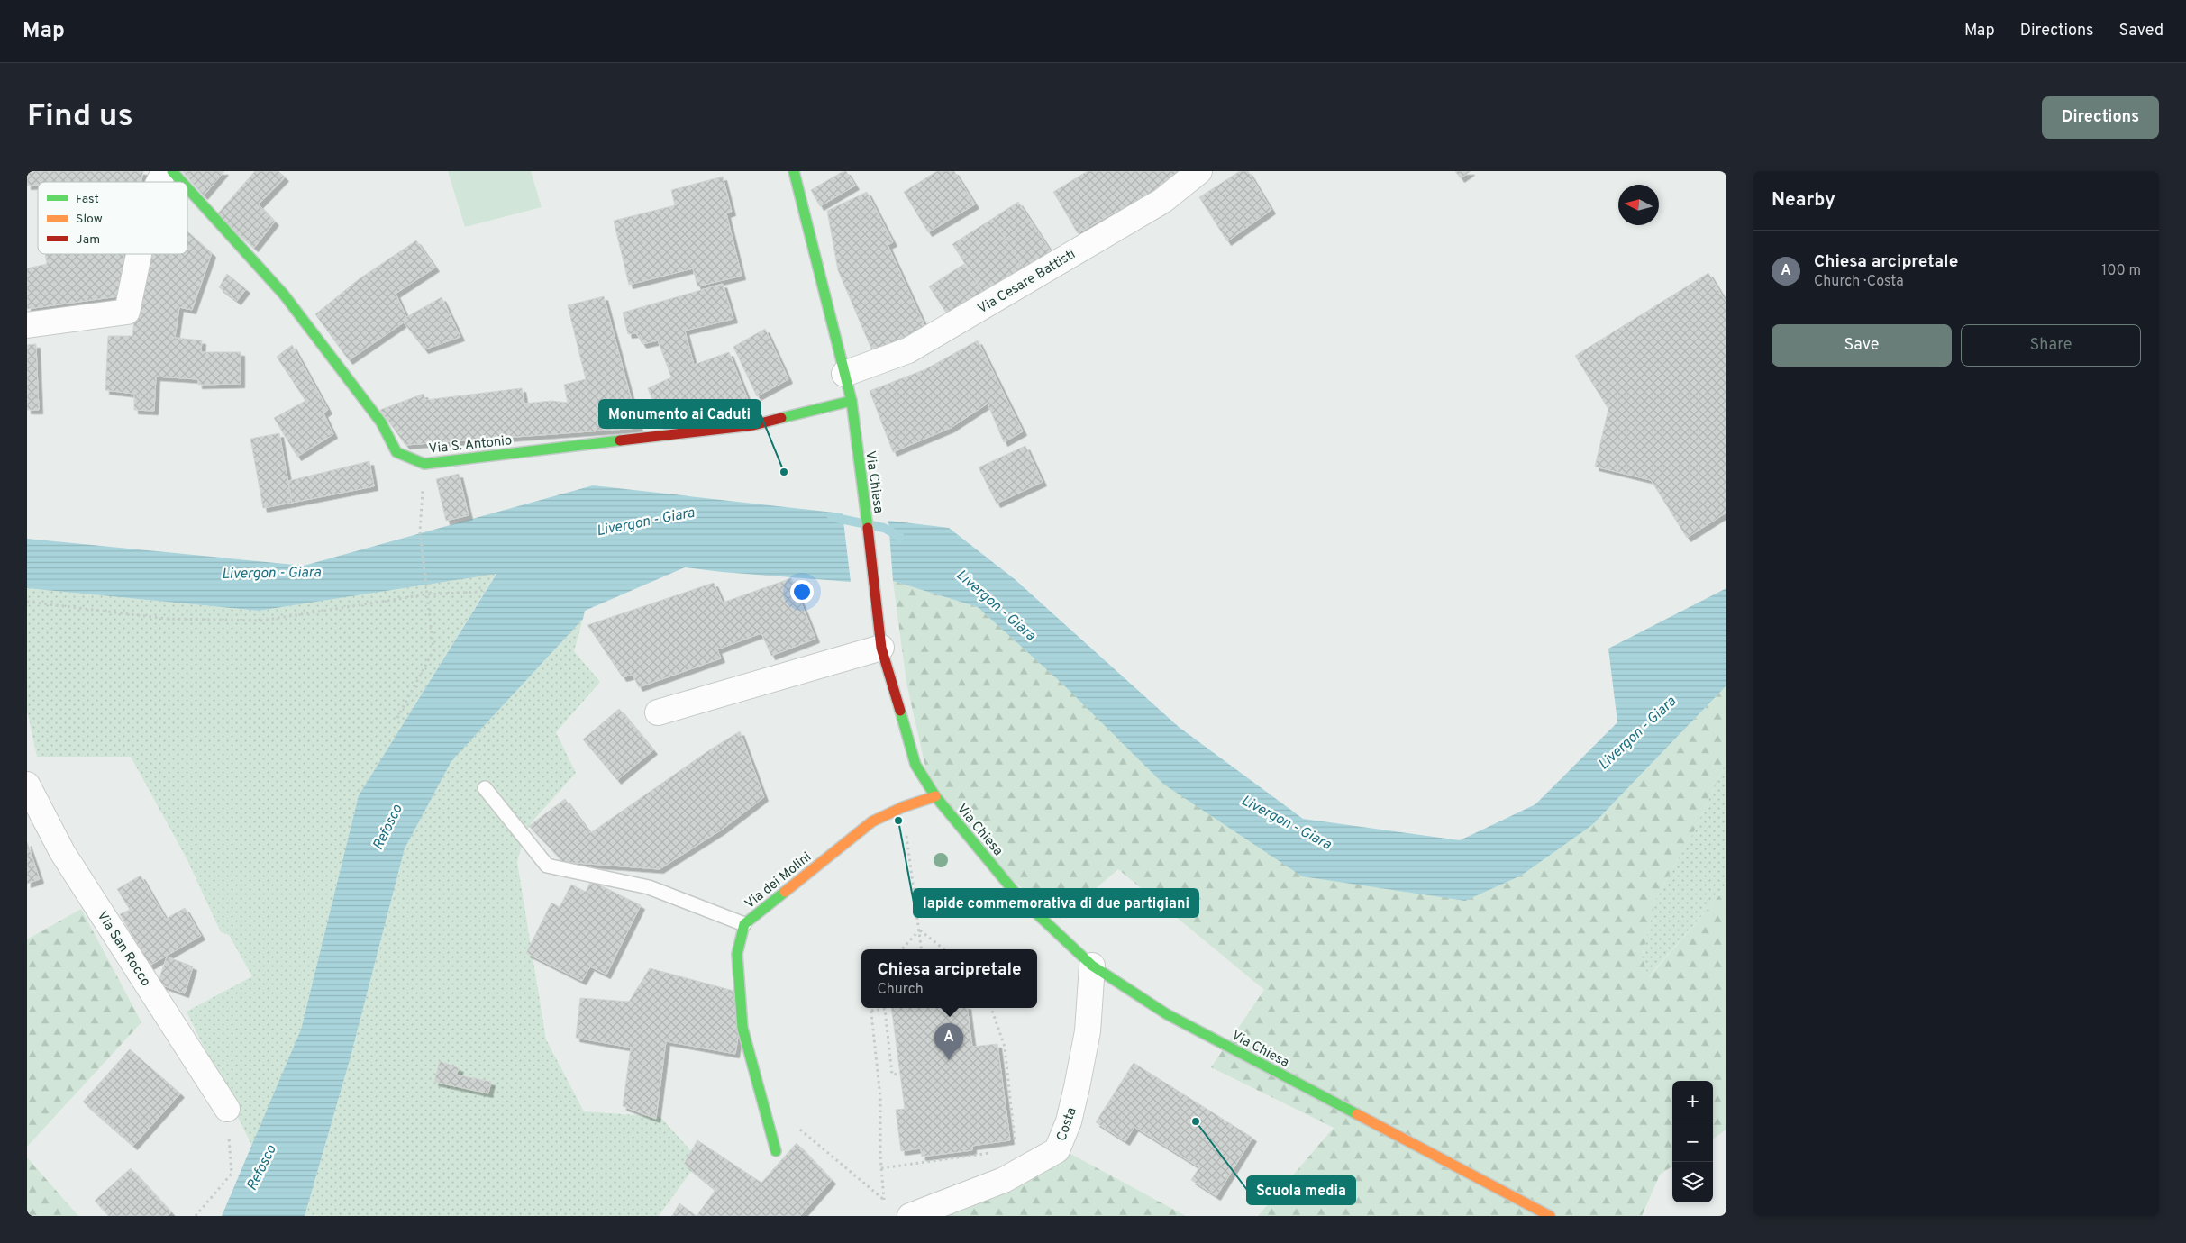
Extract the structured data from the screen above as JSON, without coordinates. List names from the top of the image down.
{
  "streets": {
    "main road": ["Via S. Antonio", "Via Chiesa", "Via dei Molini"],
    "street": ["Via Cesare Battisti", "Via San Rocco", "Costa"]
  },
  "crossings": [
    ["Via Cesare Battisti", "Via Chiesa"],
    ["Via S. Antonio", "Via Chiesa"],
    ["Via Chiesa", "Via dei Molini"],
    ["Via Chiesa", "Costa"]
  ],
  "water": ["Livergon - Giara", "Refosco"],
  "places": ["Monumento ai Caduti", "lapide commemorativa di due partigiani", "Scuola media"],
  "legend": ["Fast", "Slow", "Jam"],
  "north": "left",
  "page": {
    "header": "Map",
    "nav": ["Map", "Directions", "Saved"],
    "buttons": [
      "Directions",
      ["Save", "Share"]
    ],
    "title": "Find us",
    "heading": "Nearby",
    "list": [
      {
        "mark": "A",
        "name": "Chiesa arcipretale",
        "note": "Church · Costa",
        "value": "100 m"
      }
    ],
    "popup": ["Chiesa arcipretale", "Church"],
    "pins": "A",
    "map_buttons": ["+", "−"]
  }
}
